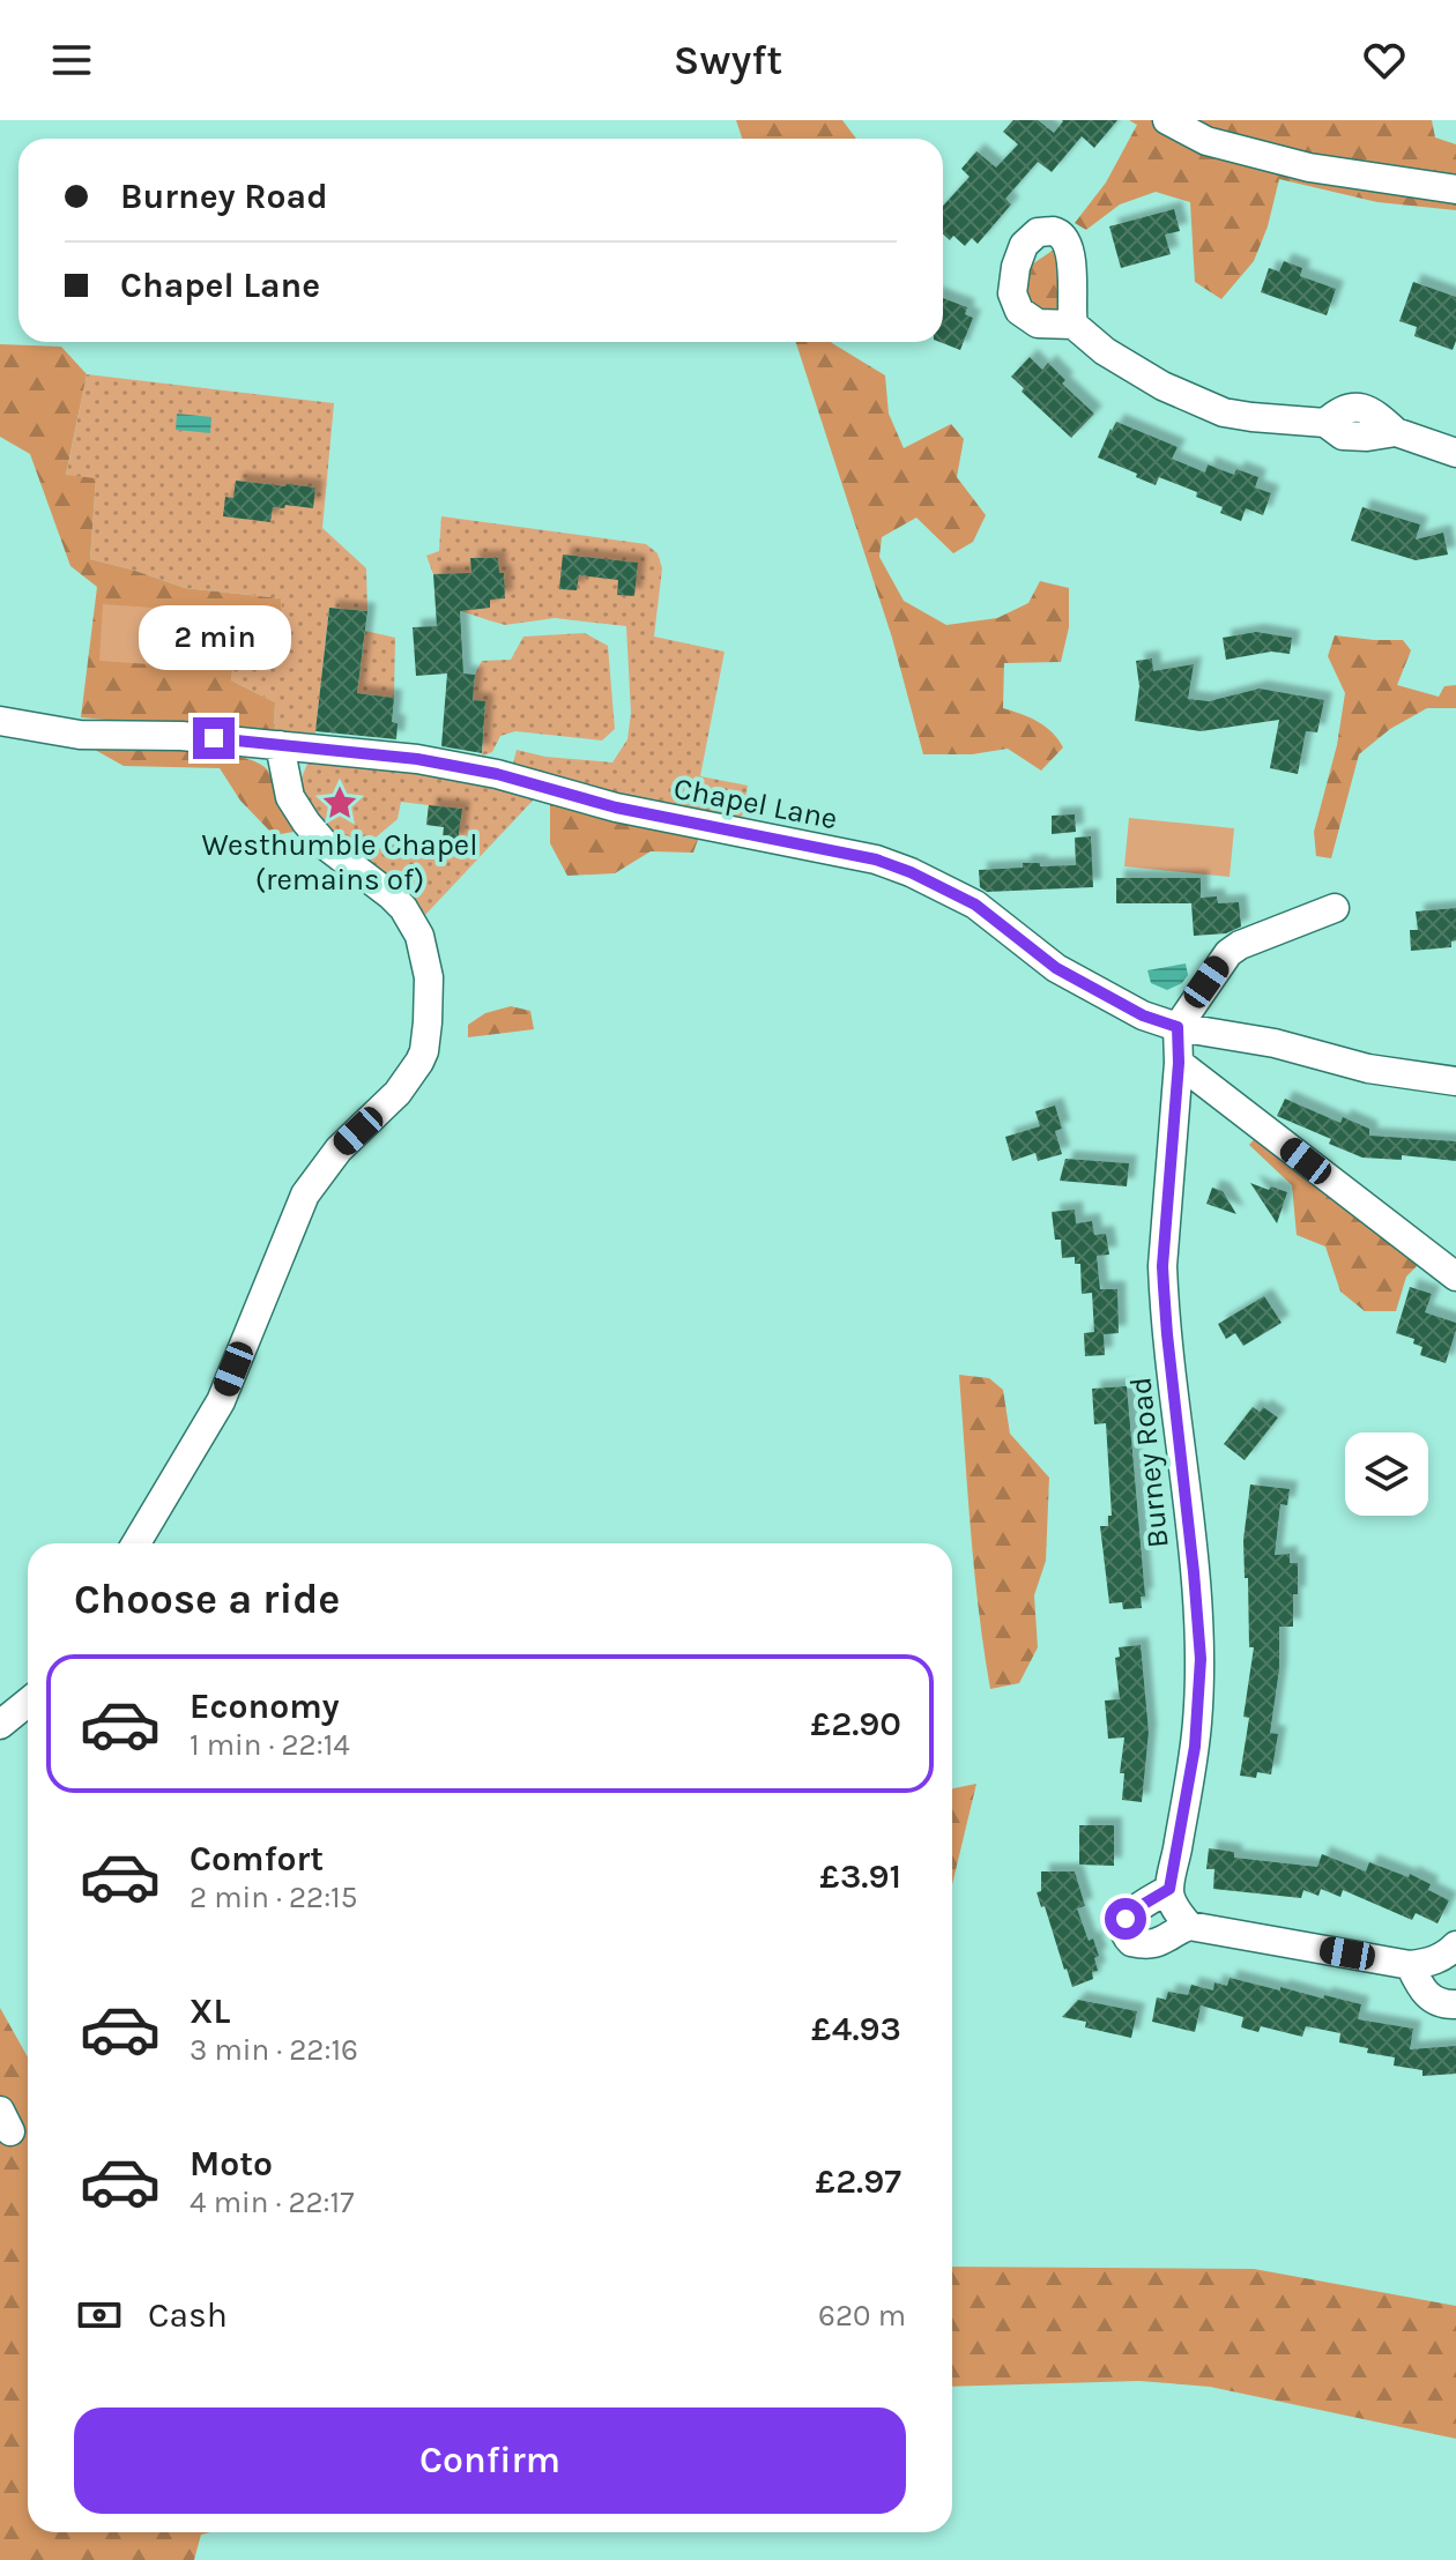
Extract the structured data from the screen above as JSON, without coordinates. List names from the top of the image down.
{
  "streets": {
    "street": ["Chapel Lane", "Burney Road"]
  },
  "crossings": [
    ["Chapel Lane", "Burney Road"]
  ],
  "places": {
    "place": ["Westhumble Chapel (remains of)"]
  },
  "page": {
    "header": "Swyft",
    "banner": ["Burney Road", "Chapel Lane"],
    "bubble": "2 min",
    "heading": "Choose a ride",
    "list": [
      {
        "name": "Economy",
        "note": "1 min · 22:14",
        "value": "£2.90"
      },
      {
        "name": "Comfort",
        "note": "2 min · 22:15",
        "value": "£3.91"
      },
      {
        "name": "XL",
        "note": "3 min · 22:16",
        "value": "£4.93"
      },
      {
        "name": "Moto",
        "note": "4 min · 22:17",
        "value": "£2.97"
      }
    ],
    "pay": ["Cash", "620 m"],
    "buttons": "Confirm"
  }
}
